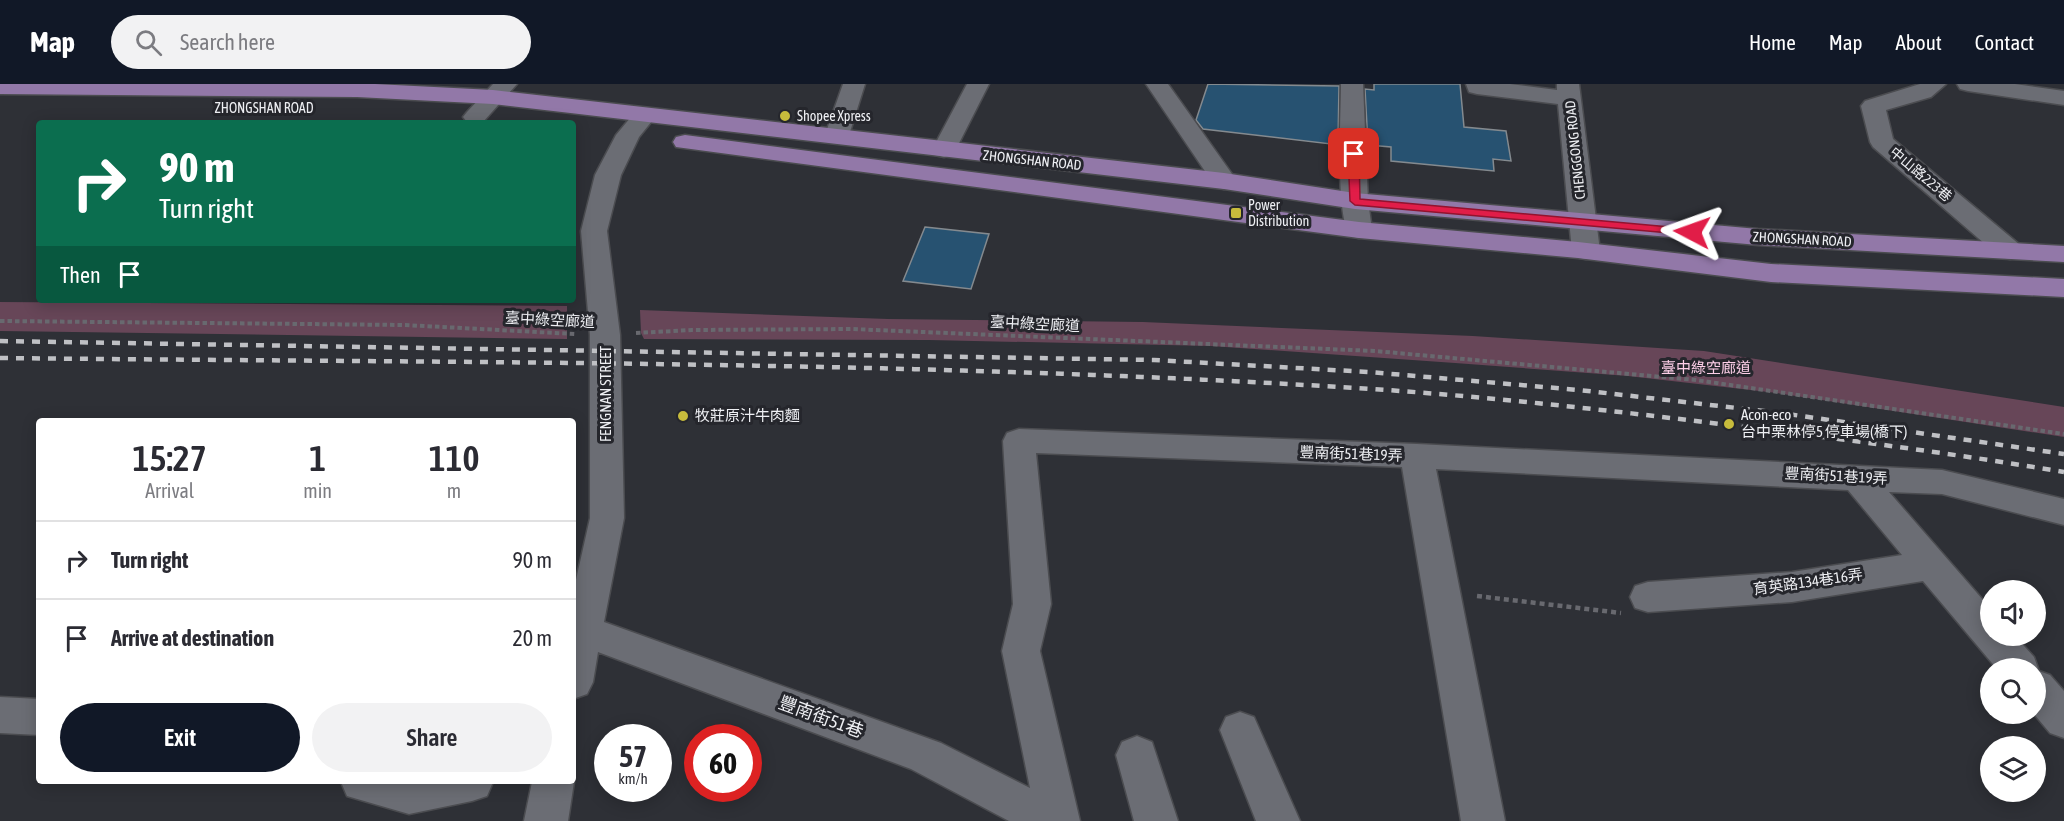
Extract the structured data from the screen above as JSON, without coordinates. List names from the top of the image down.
{
  "streets": {
    "main road": ["ZHONGSHAN ROAD"],
    "street": [
      "CHENGGONG ROAD",
      "中山路223巷",
      "FENGNAN STREET",
      "豐南街51巷19弄",
      "育英路134巷16弄",
      "豐南街51巷"
    ],
    "path": ["臺中綠空廊道"]
  },
  "crossings": [
    ["ZHONGSHAN ROAD", "CHENGGONG ROAD"],
    ["ZHONGSHAN ROAD", "中山路223巷"],
    ["ZHONGSHAN ROAD", "FENGNAN STREET"],
    ["臺中綠空廊道", "FENGNAN STREET"],
    ["FENGNAN STREET", "豐南街51巷"]
  ],
  "parks": ["臺中綠空廊道"],
  "places": {
    "other": ["Shopee Xpress", "牧莊原汁牛肉麵", "Acon-eco 台中栗林停5 停車場(橋下)"],
    "transit": ["Power Distribution"]
  },
  "page": {
    "header": "Map",
    "search": "Search here",
    "nav": [
      "Home",
      "Map",
      "About",
      "Contact"
    ],
    "turn": ["90 m", "Turn right"],
    "then": "Then",
    "eta": [
      "15:27",
      "Arrival",
      "1",
      "min",
      "110",
      "m"
    ],
    "list": [
      {
        "name": "Turn right",
        "value": "90 m"
      },
      {
        "name": "Arrive at destination",
        "value": "20 m"
      }
    ],
    "buttons": ["Exit", "Share"],
    "speed": "57 km/h",
    "limit": "60"
  }
}
